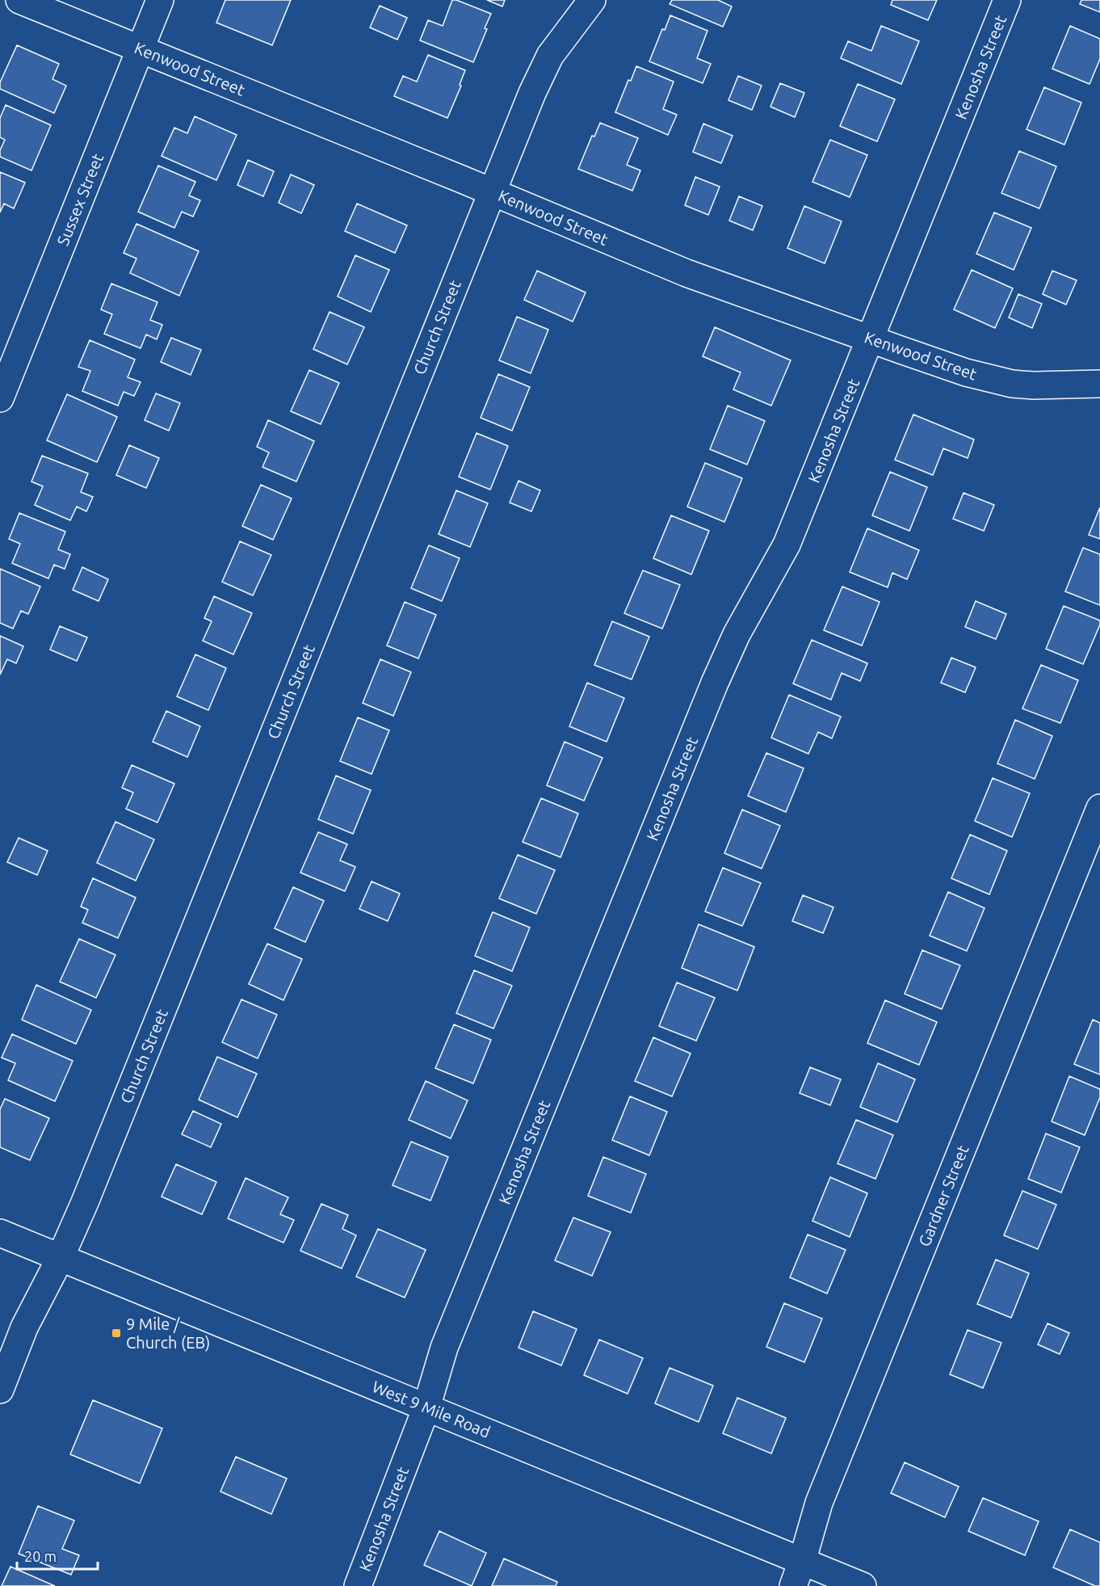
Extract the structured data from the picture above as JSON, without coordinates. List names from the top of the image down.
{
  "streets": {
    "street": [
      "Kenosha Street",
      "Kenwood Street",
      "Sussex Street",
      "Church Street",
      "Gardner Street",
      "West 9 Mile Road"
    ]
  },
  "crossings": [
    ["Kenosha Street", "Kenwood Street"],
    ["Kenosha Street", "West 9 Mile Road"],
    ["Kenwood Street", "Sussex Street"],
    ["Kenwood Street", "Church Street"],
    ["Church Street", "West 9 Mile Road"],
    ["Gardner Street", "West 9 Mile Road"]
  ],
  "places": {
    "transit": ["9 Mile / Church (EB)"]
  },
  "scale_bar": "20 m"
}
